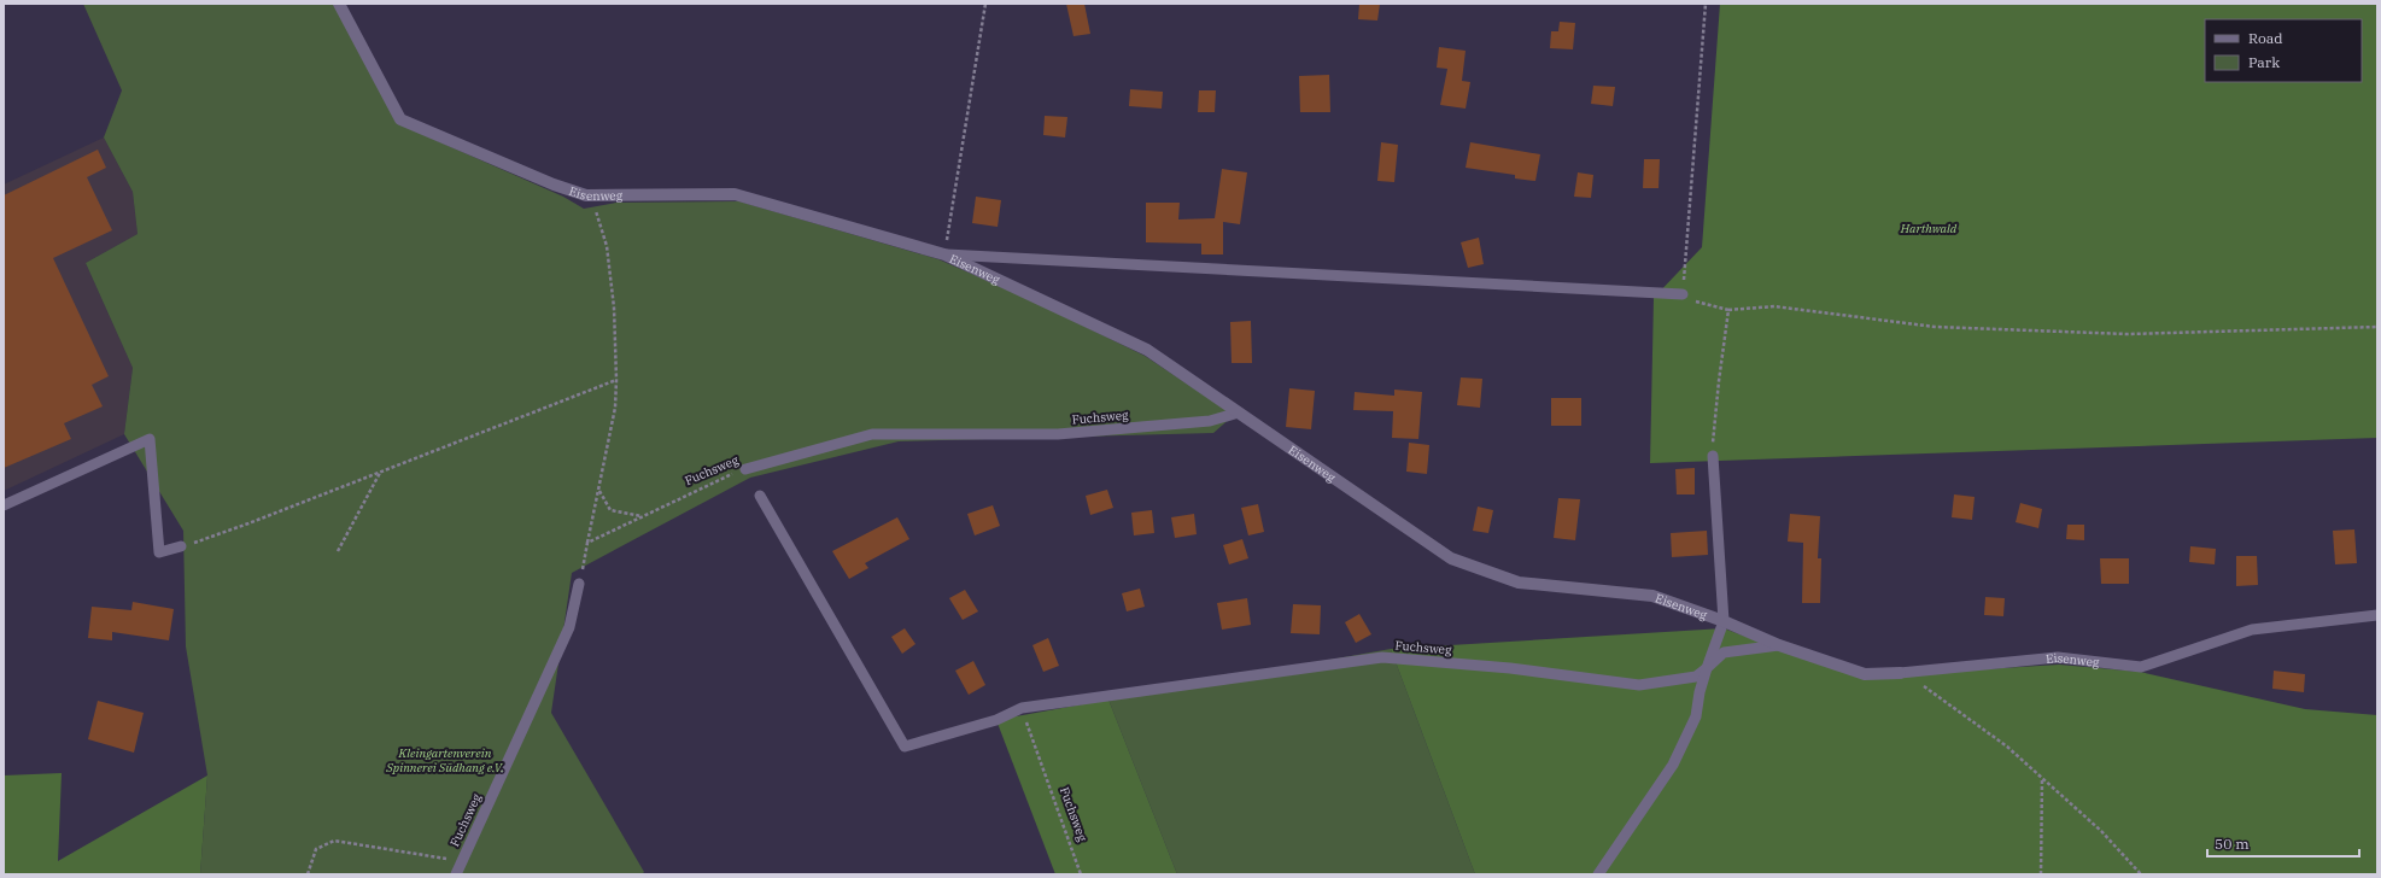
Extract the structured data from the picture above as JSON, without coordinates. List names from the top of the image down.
{
  "streets": {
    "street": ["Eisenweg"],
    "lane": ["Fuchsweg"]
  },
  "crossings": [
    ["Eisenweg", "Fuchsweg"]
  ],
  "parks": ["Harthwald", "Kleingartenverein Spinnerei Südhang e.V."],
  "legend": ["Road", "Park"],
  "scale_bar": "50 m"
}
